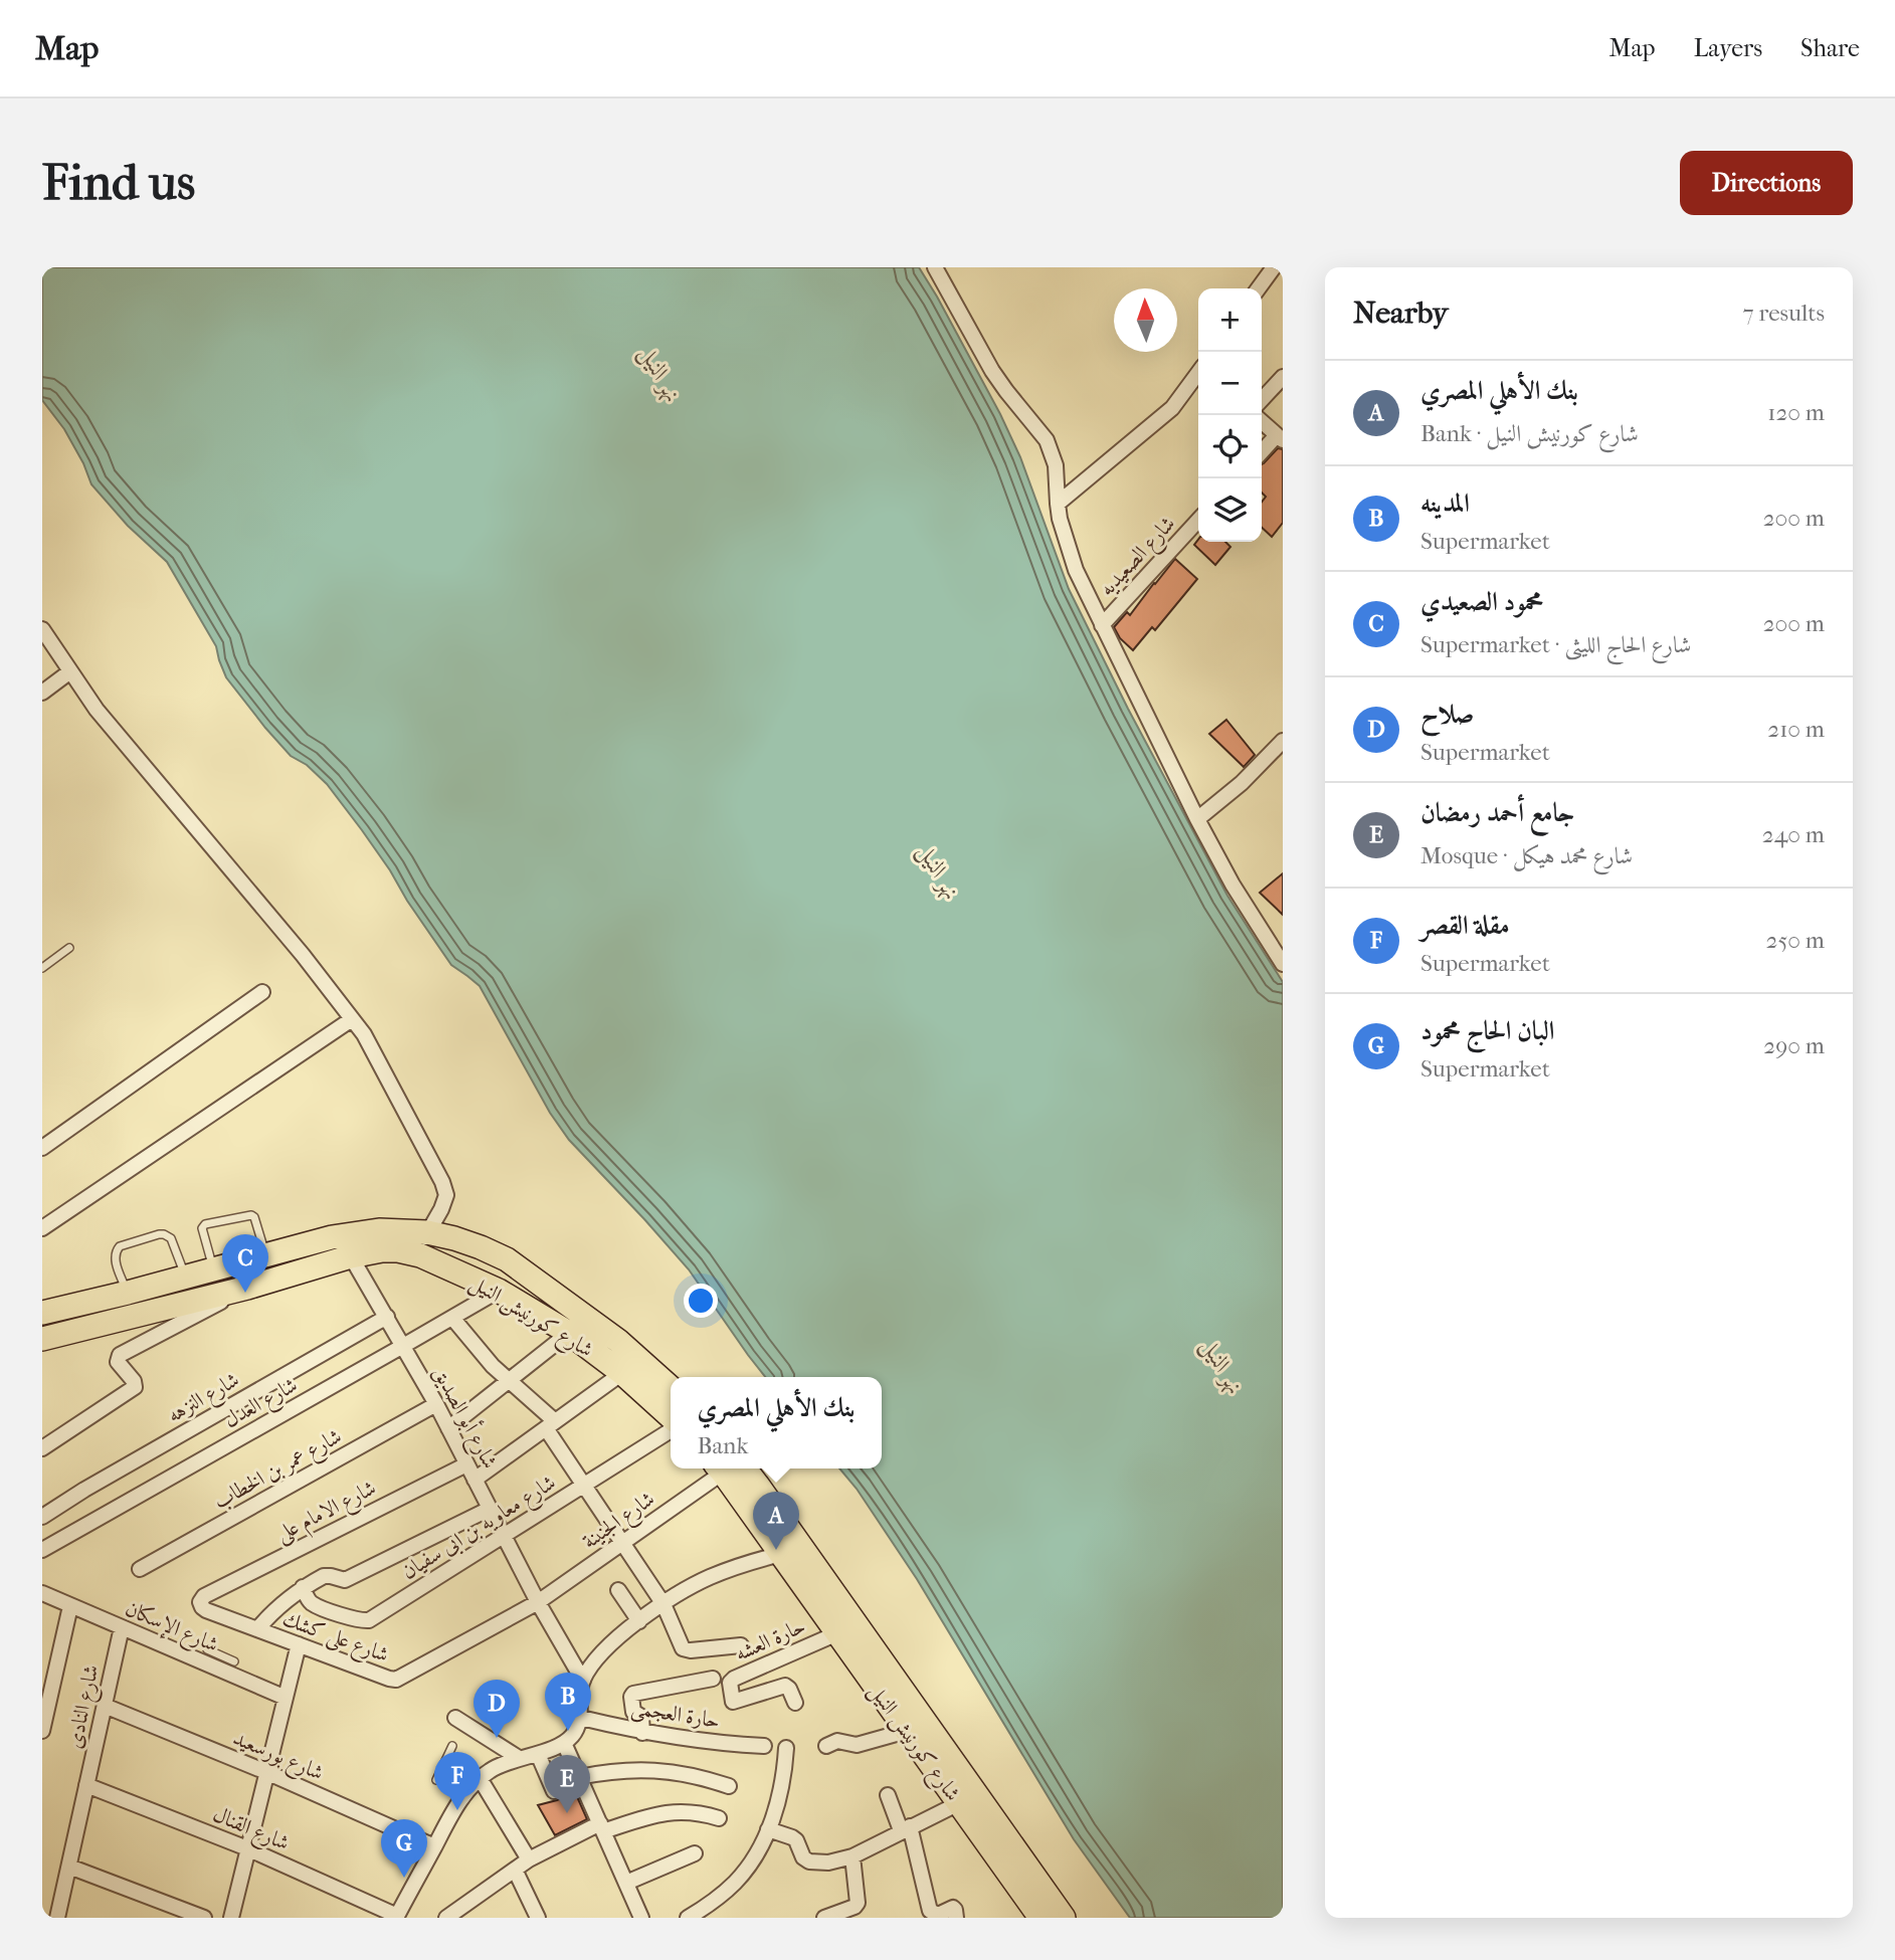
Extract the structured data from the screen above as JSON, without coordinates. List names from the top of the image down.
{
  "streets": {
    "main road": ["شارع كورنيش النيل"],
    "street": [
      "شارع الصعيديه",
      "شارع النزهه",
      "شارع العدل",
      "شارع أبو الصديق",
      "شارع عمر بن الخطاب",
      "شارع الامام على",
      "شارع الجنينة",
      "شارع معاويه بن ابى سفيان",
      "شارع الإسكان",
      "شارع على كشك",
      "حارة العشه",
      "شارع النادى",
      "حارة العجمى",
      "شارع بورسعيد",
      "شارع القنال"
    ]
  },
  "crossings": [
    ["شارع كورنيش النيل", "شارع العدل"],
    ["شارع كورنيش النيل", "شارع أبو الصديق"],
    ["شارع كورنيش النيل", "حارة العشه"],
    ["شارع النزهه", "شارع أبو الصديق"],
    ["شارع العدل", "شارع أبو الصديق"],
    ["شارع أبو الصديق", "شارع عمر بن الخطاب"],
    ["شارع أبو الصديق", "شارع الامام على"],
    ["شارع أبو الصديق", "شارع الجنينة"],
    ["شارع أبو الصديق", "شارع معاويه بن ابى سفيان"],
    ["شارع أبو الصديق", "شارع على كشك"],
    ["شارع الامام على", "شارع على كشك"],
    ["شارع الجنينة", "شارع على كشك"],
    ["شارع الإسكان", "شارع النادى"],
    ["شارع النادى", "شارع بورسعيد"],
    ["شارع النادى", "شارع القنال"]
  ],
  "water": ["نهر النيل"],
  "north": "top",
  "page": {
    "header": "Map",
    "nav": ["Map", "Layers", "Share"],
    "buttons": "Directions",
    "title": "Find us",
    "heading": ["Nearby", "7 results"],
    "map_buttons": ["+", "−"],
    "list": [
      {
        "mark": "A",
        "name": "بنك الأهلي المصري",
        "note": "Bank · شارع كورنيش النيل",
        "value": "120 m"
      },
      {
        "mark": "B",
        "name": "المدينه",
        "note": "Supermarket",
        "value": "200 m"
      },
      {
        "mark": "C",
        "name": "محمود الصعيدي",
        "note": "Supermarket · شارع الحاج الليثى",
        "value": "200 m"
      },
      {
        "mark": "D",
        "name": "صلاح",
        "note": "Supermarket",
        "value": "210 m"
      },
      {
        "mark": "E",
        "name": "جامع أحمد رمضان",
        "note": "Mosque · شارع محمد هيكل",
        "value": "240 m"
      },
      {
        "mark": "F",
        "name": "مقلة القصر",
        "note": "Supermarket",
        "value": "250 m"
      },
      {
        "mark": "G",
        "name": "البان الحاج محمود",
        "note": "Supermarket",
        "value": "290 m"
      }
    ],
    "pins": [
      "C",
      "A",
      "B",
      "D",
      "F",
      "E",
      "G"
    ],
    "popup": ["بنك الأهلي المصري", "Bank"]
  }
}
